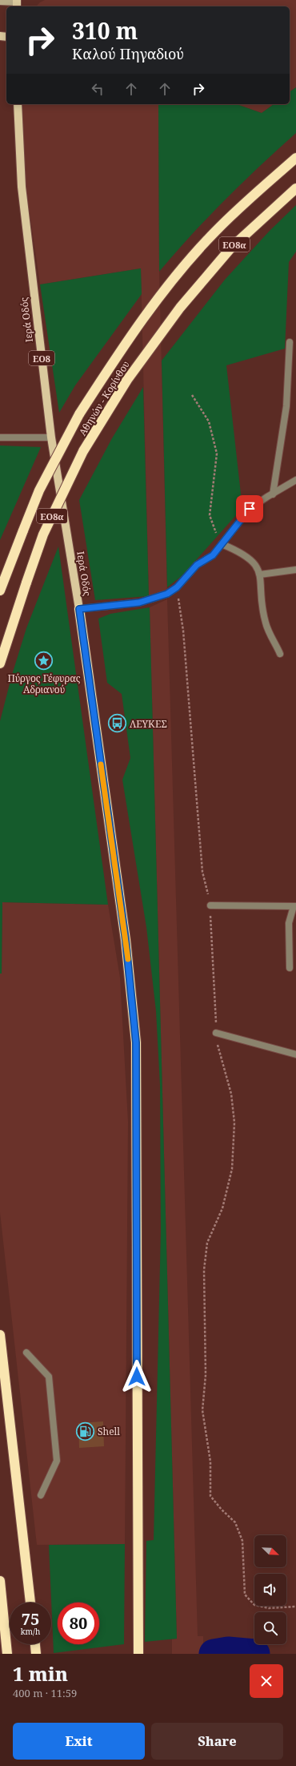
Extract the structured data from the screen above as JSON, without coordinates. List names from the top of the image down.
{
  "streets": {
    "highway": ["ΕΟ8α", "ΕΟ8", "Αθηνών - Κορίνθου"],
    "main road": ["Ιερά Οδός"]
  },
  "crossings": [
    ["Ιερά Οδός", "ΕΟ8"]
  ],
  "places": {
    "place": ["Πύργος Γέφυρας Αδριανού"],
    "bus stop": ["ΛΕΥΚΕΣ"],
    "fuel station": ["Shell"]
  },
  "north": "bottom right",
  "page": {
    "turn": ["310 m", "Καλού Πηγαδιού"],
    "speed": "75 km/h",
    "limit": "80",
    "heading": ["1 min", "400 m · 11:59"],
    "buttons": ["Exit", "Share"]
  }
}
